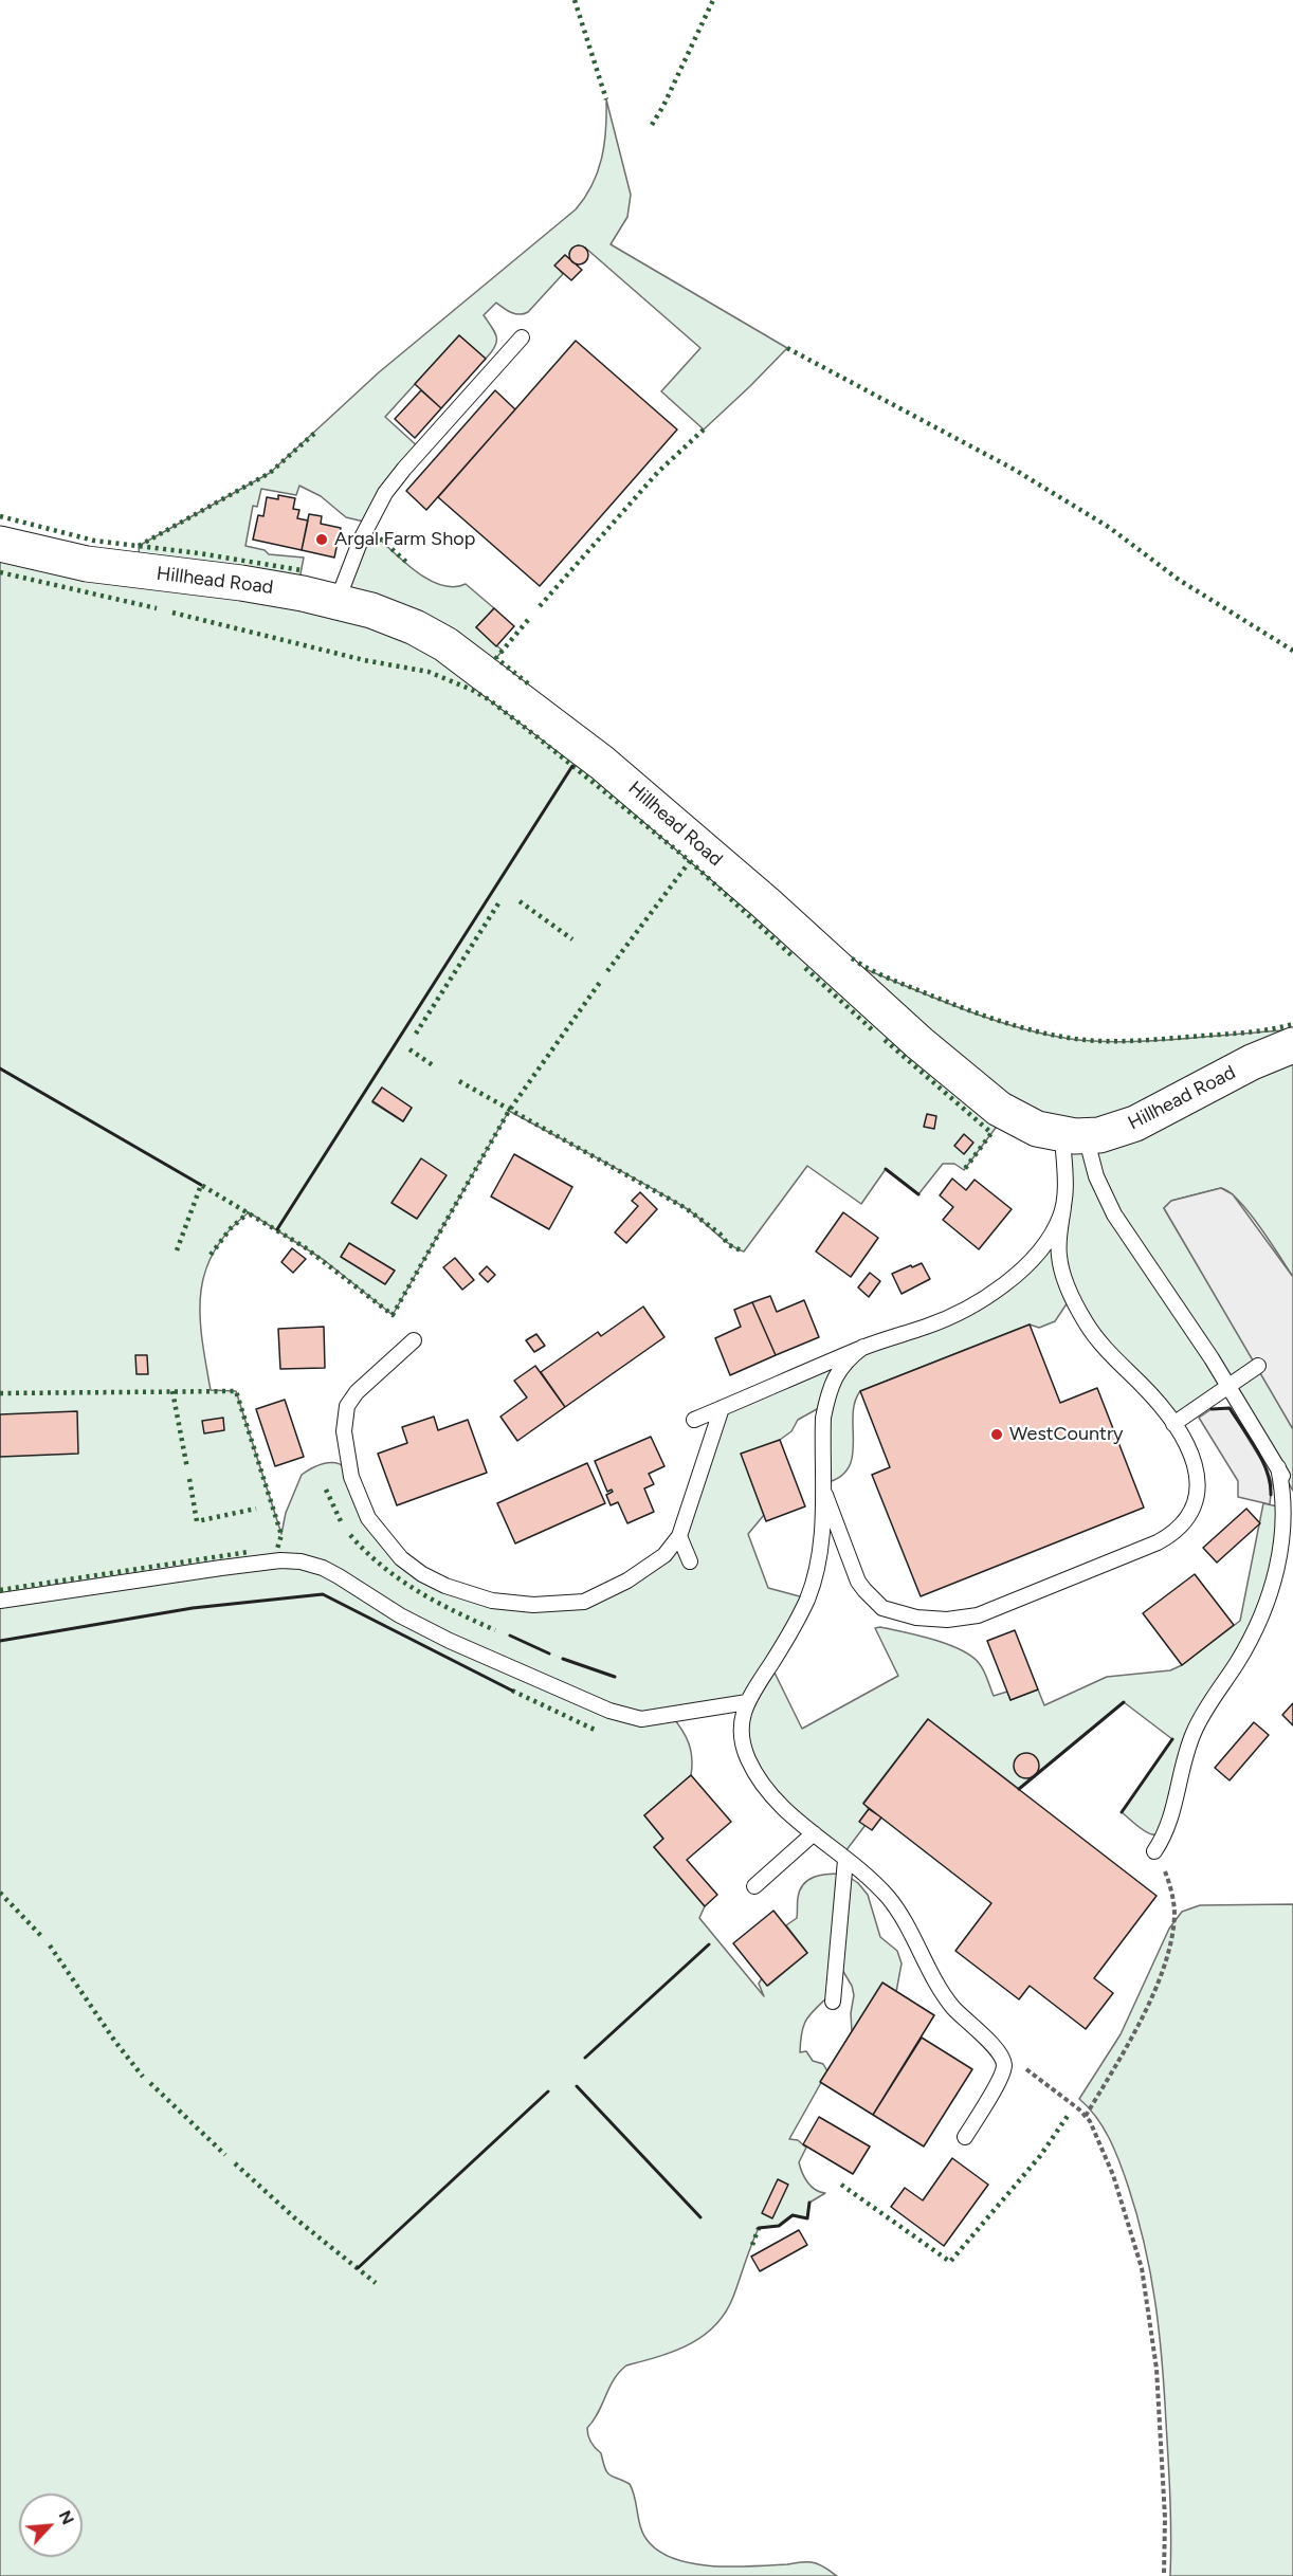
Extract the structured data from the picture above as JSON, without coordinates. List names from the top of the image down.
{
  "streets": {
    "street": ["Hillhead Road"]
  },
  "places": ["Argal Farm Shop", "WestCountry"],
  "north": "top right"
}
